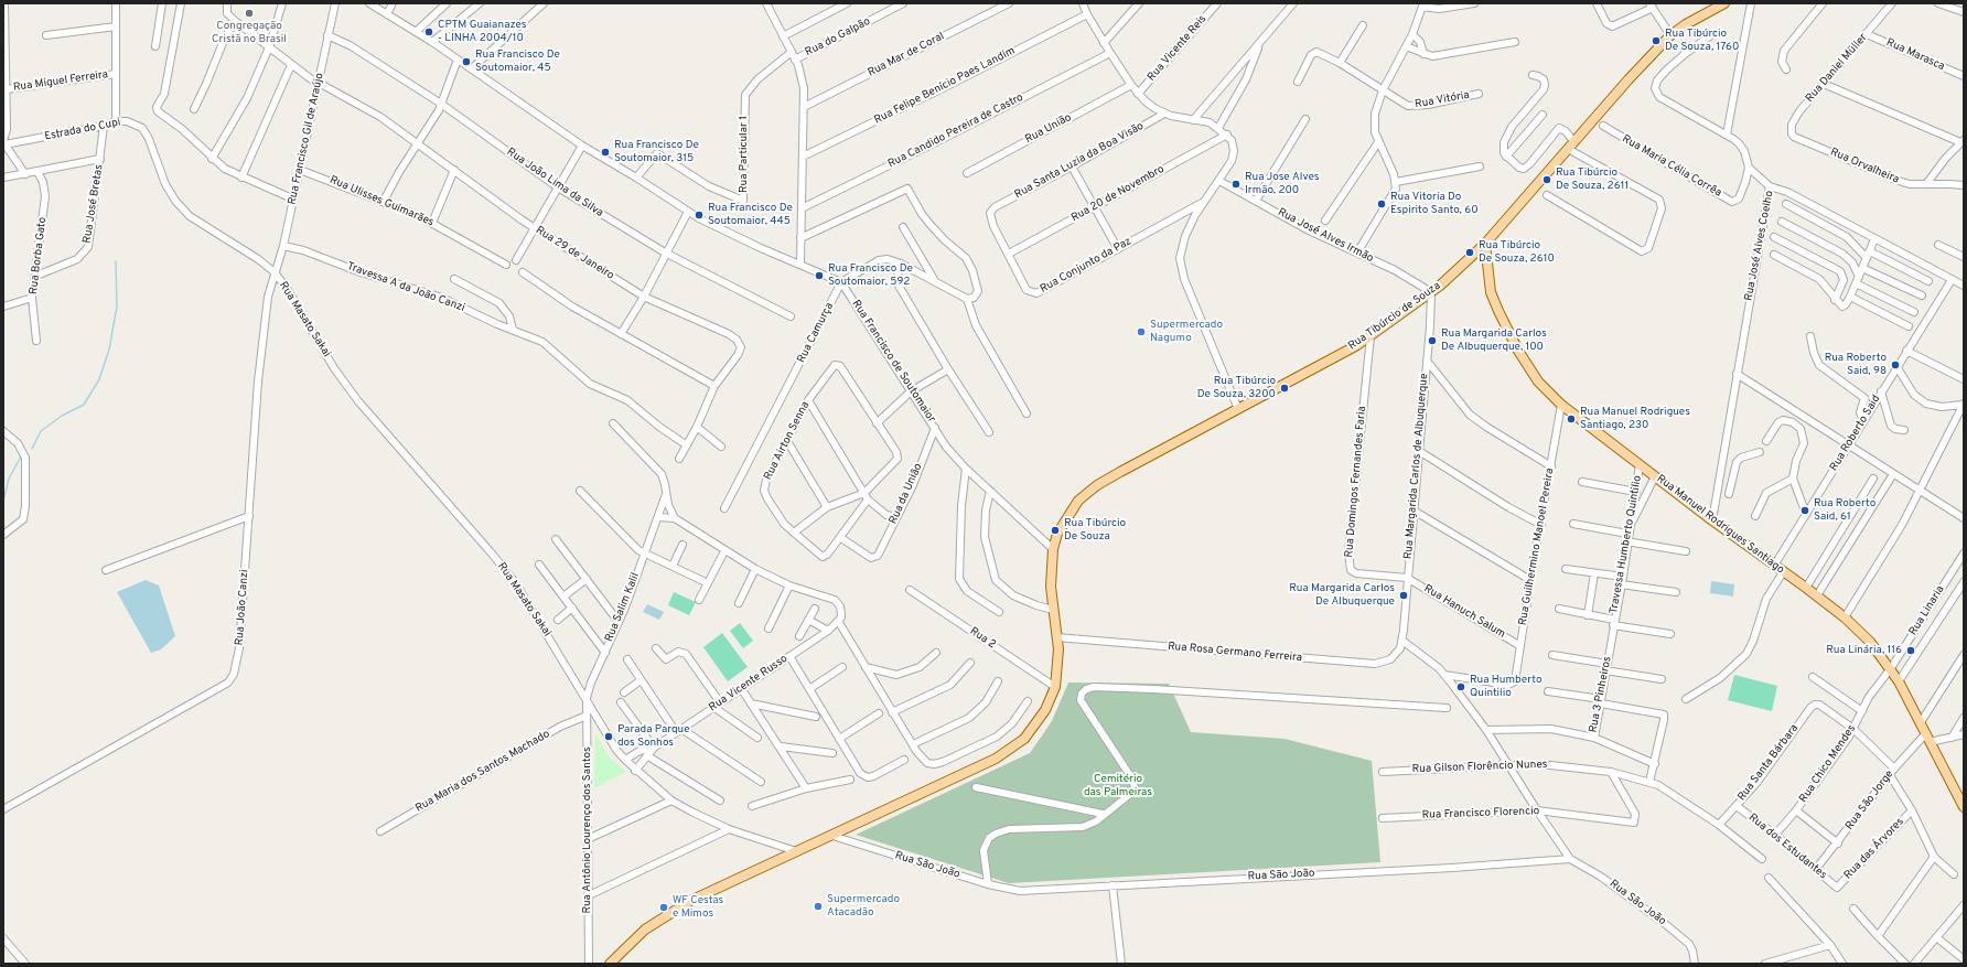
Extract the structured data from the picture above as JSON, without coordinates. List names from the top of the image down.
{
  "streets": {
    "main road": ["Rua Tibúrcio de Souza", "Rua Manuel Rodrigues Santiago"],
    "street": [
      "Rua do Galpão",
      "Rua Vicente Reis",
      "Rua Mar de Coral",
      "Rua Marasca",
      "Rua Daniel Müller",
      "Rua Miguel Ferreira",
      "Rua Felipe Benício Paes Landim",
      "Rua Vitória",
      "Rua União",
      "Estrada do Cupi",
      "Rua Candido Pereira de Castro",
      "Rua Francisco Gil de Araújo",
      "Rua Particular 1",
      "Rua Santa Luzia da Boa Visão",
      "Rua Maria Célia Corrêa",
      "Rua Orvalheira",
      "Rua João Lima da Silva",
      "Rua 20 de Novembro",
      "Rua Ulisses Guimarães",
      "Rua José Bretas",
      "Rua José Alves Irmão",
      "Rua José Alves Coelho",
      "Rua 29 de Janeiro",
      "Rua Borba Gato",
      "Rua Conjunto da Paz",
      "Travessa A da João Canzi",
      "Rua Masato Sakai",
      "Rua Camurça",
      "Rua Francisco de Soutomaior",
      "Rua Roberto Said",
      "Rua Airton Senna",
      "Rua Margarida Carlos de Albuquerque",
      "Rua Domingos Fernandes Faria",
      "Rua da União",
      "Travessa Humberto Quintilio",
      "Rua Guilhermino Manoel Pereira",
      "Rua João Canzi",
      "Rua Salim Kalil",
      "Rua Linaria",
      "Rua Hanuch Salum",
      "Rua 2",
      "Rua Rosa Germano Ferreira",
      "Rua Vicente Russo",
      "Rua 3 Pinheiros",
      "Rua Santa Bárbara",
      "Rua Chico Mendes",
      "Rua Gilson Florêncio Nunes",
      "Rua Maria dos Santos Machado",
      "Rua São Jorge",
      "Rua Francisco Florencio",
      "Rua Antônio Lourenço dos Santos",
      "Rua dos Estudantes",
      "Rua das Árvores",
      "Rua São João"
    ]
  },
  "crossings": [
    ["Rua Marasca", "Rua Daniel Müller"],
    ["Rua Daniel Müller", "Rua Orvalheira"],
    ["Estrada do Cupi", "Rua Francisco Gil de Araújo"],
    ["Estrada do Cupi", "Rua José Bretas"],
    ["Estrada do Cupi", "Rua Masato Sakai"],
    ["Estrada do Cupi", "Rua João Canzi"],
    ["Rua Francisco Gil de Araújo", "Rua João Lima da Silva"],
    ["Rua Francisco Gil de Araújo", "Rua Ulisses Guimarães"],
    ["Rua Francisco Gil de Araújo", "Rua 29 de Janeiro"],
    ["Rua Francisco Gil de Araújo", "Travessa A da João Canzi"],
    ["Rua Francisco Gil de Araújo", "Rua Masato Sakai"],
    ["Rua Francisco Gil de Araújo", "Rua João Canzi"],
    ["Rua Santa Luzia da Boa Visão", "Rua Conjunto da Paz"],
    ["Rua 20 de Novembro", "Rua Conjunto da Paz"],
    ["Rua José Bretas", "Rua Borba Gato"],
    ["Rua José Alves Irmão", "Rua Tibúrcio de Souza"],
    ["Rua José Alves Irmão", "Rua Margarida Carlos de Albuquerque"],
    ["Rua José Alves Coelho", "Rua Roberto Said"],
    ["Rua José Alves Coelho", "Rua Manuel Rodrigues Santiago"],
    ["Rua Tibúrcio de Souza", "Rua Masato Sakai"],
    ["Rua Tibúrcio de Souza", "Rua Francisco de Soutomaior"],
    ["Rua Tibúrcio de Souza", "Rua Margarida Carlos de Albuquerque"],
    ["Rua Tibúrcio de Souza", "Rua Domingos Fernandes Faria"],
    ["Rua Tibúrcio de Souza", "Rua Manuel Rodrigues Santiago"],
    ["Rua Tibúrcio de Souza", "Rua 2"],
    ["Rua Tibúrcio de Souza", "Rua Rosa Germano Ferreira"],
    ["Rua Tibúrcio de Souza", "Rua São João"],
    ["Rua Masato Sakai", "Rua João Canzi"],
    ["Rua Masato Sakai", "Rua Salim Kalil"],
    ["Rua Masato Sakai", "Rua Vicente Russo"],
    ["Rua Masato Sakai", "Rua Antônio Lourenço dos Santos"],
    ["Rua Camurça", "Rua Francisco de Soutomaior"],
    ["Rua Francisco de Soutomaior", "Rua da União"],
    ["Rua Roberto Said", "Rua Manuel Rodrigues Santiago"],
    ["Rua Airton Senna", "Rua da União"],
    ["Rua Margarida Carlos de Albuquerque", "Rua Domingos Fernandes Faria"],
    ["Rua Margarida Carlos de Albuquerque", "Rua Hanuch Salum"],
    ["Rua Margarida Carlos de Albuquerque", "Rua Rosa Germano Ferreira"],
    ["Rua Domingos Fernandes Faria", "Rua Hanuch Salum"],
    ["Rua Manuel Rodrigues Santiago", "Travessa Humberto Quintilio"],
    ["Rua Manuel Rodrigues Santiago", "Rua Guilhermino Manoel Pereira"],
    ["Rua Manuel Rodrigues Santiago", "Rua Linaria"],
    ["Rua Manuel Rodrigues Santiago", "Rua Chico Mendes"],
    ["Rua Manuel Rodrigues Santiago", "Rua São Jorge"],
    ["Travessa Humberto Quintilio", "Rua 3 Pinheiros"],
    ["Rua Guilhermino Manoel Pereira", "Rua Hanuch Salum"],
    ["Rua Salim Kalil", "Rua Antônio Lourenço dos Santos"],
    ["Rua Linaria", "Rua Chico Mendes"],
    ["Rua Santa Bárbara", "Rua Chico Mendes"],
    ["Rua Santa Bárbara", "Rua Gilson Florêncio Nunes"],
    ["Rua Santa Bárbara", "Rua dos Estudantes"],
    ["Rua Chico Mendes", "Rua dos Estudantes"],
    ["Rua Gilson Florêncio Nunes", "Rua Francisco Florencio"],
    ["Rua Maria dos Santos Machado", "Rua Antônio Lourenço dos Santos"],
    ["Rua São Jorge", "Rua dos Estudantes"],
    ["Rua dos Estudantes", "Rua das Árvores"]
  ],
  "parks": ["Cemitério das Palmeiras"],
  "places": [
    "Congregação Cristã no Brasil",
    "CPTM Guaianazes - LINHA 2004/10",
    "Rua Tibúrcio De Souza, 1760",
    "Rua Francisco De Soutomaior, 45",
    "Rua Francisco De Soutomaior, 315",
    "Rua Tibúrcio De Souza, 2611",
    "Rua Jose Alves Irmão, 200",
    "Rua Vitoria Do Espirito Santo, 60",
    "Rua Francisco De Soutomaior, 445",
    "Rua Tibúrcio De Souza, 2610",
    "Rua Francisco De Soutomaior, 592",
    "Supermercado Nagumo",
    "Rua Margarida Carlos De Albuquerque, 100",
    "Rua Roberto Said, 98",
    "Rua Tibúrcio De Souza, 3200",
    "Rua Manuel Rodrigues Santiago, 230",
    "Rua Roberto Said, 61",
    "Rua Tibúrcio De Souza",
    "Rua Margarida Carlos De Albuquerque",
    "Rua Linária, 116",
    "Rua Humberto Quintilio",
    "Parada Parque dos Sonhos",
    "Supermercado Atacadão",
    "WF Cestas e Mimos"
  ]
}
